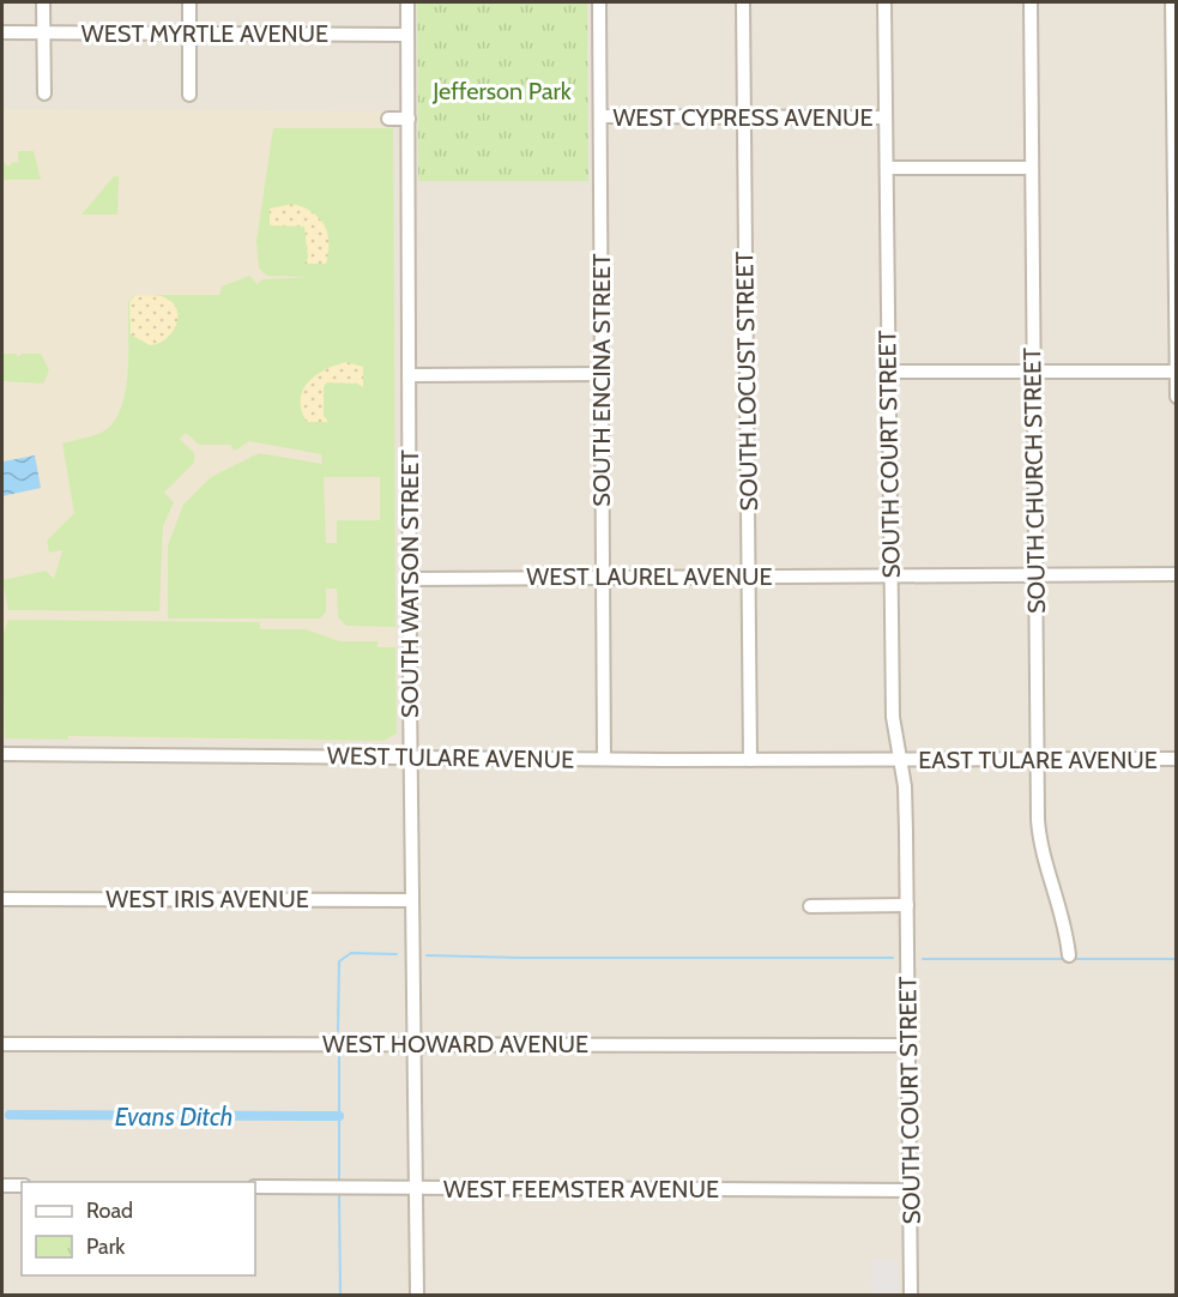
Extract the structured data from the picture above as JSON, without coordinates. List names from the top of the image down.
{
  "streets": {
    "street": [
      "WEST MYRTLE AVENUE",
      "WEST CYPRESS AVENUE",
      "SOUTH ENCINA STREET",
      "SOUTH LOCUST STREET",
      "SOUTH COURT STREET",
      "SOUTH CHURCH STREET",
      "WEST LAUREL AVENUE",
      "SOUTH WATSON STREET",
      "WEST TULARE AVENUE",
      "EAST TULARE AVENUE",
      "WEST IRIS AVENUE",
      "WEST HOWARD AVENUE",
      "WEST FEEMSTER AVENUE"
    ]
  },
  "crossings": [
    ["WEST MYRTLE AVENUE", "SOUTH WATSON STREET"],
    ["WEST CYPRESS AVENUE", "SOUTH ENCINA STREET"],
    ["WEST CYPRESS AVENUE", "SOUTH LOCUST STREET"],
    ["WEST CYPRESS AVENUE", "SOUTH COURT STREET"],
    ["SOUTH ENCINA STREET", "WEST LAUREL AVENUE"],
    ["SOUTH ENCINA STREET", "WEST TULARE AVENUE"],
    ["SOUTH LOCUST STREET", "WEST LAUREL AVENUE"],
    ["SOUTH LOCUST STREET", "WEST TULARE AVENUE"],
    ["SOUTH COURT STREET", "WEST LAUREL AVENUE"],
    ["SOUTH COURT STREET", "WEST TULARE AVENUE"],
    ["SOUTH COURT STREET", "EAST TULARE AVENUE"],
    ["SOUTH COURT STREET", "WEST HOWARD AVENUE"],
    ["SOUTH COURT STREET", "WEST FEEMSTER AVENUE"],
    ["SOUTH CHURCH STREET", "WEST LAUREL AVENUE"],
    ["SOUTH CHURCH STREET", "EAST TULARE AVENUE"],
    ["WEST LAUREL AVENUE", "SOUTH WATSON STREET"],
    ["SOUTH WATSON STREET", "WEST TULARE AVENUE"],
    ["SOUTH WATSON STREET", "WEST IRIS AVENUE"],
    ["SOUTH WATSON STREET", "WEST HOWARD AVENUE"],
    ["SOUTH WATSON STREET", "WEST FEEMSTER AVENUE"],
    ["WEST TULARE AVENUE", "EAST TULARE AVENUE"]
  ],
  "water": ["Evans Ditch"],
  "parks": ["Jefferson Park"],
  "legend": ["Road", "Park"]
}
